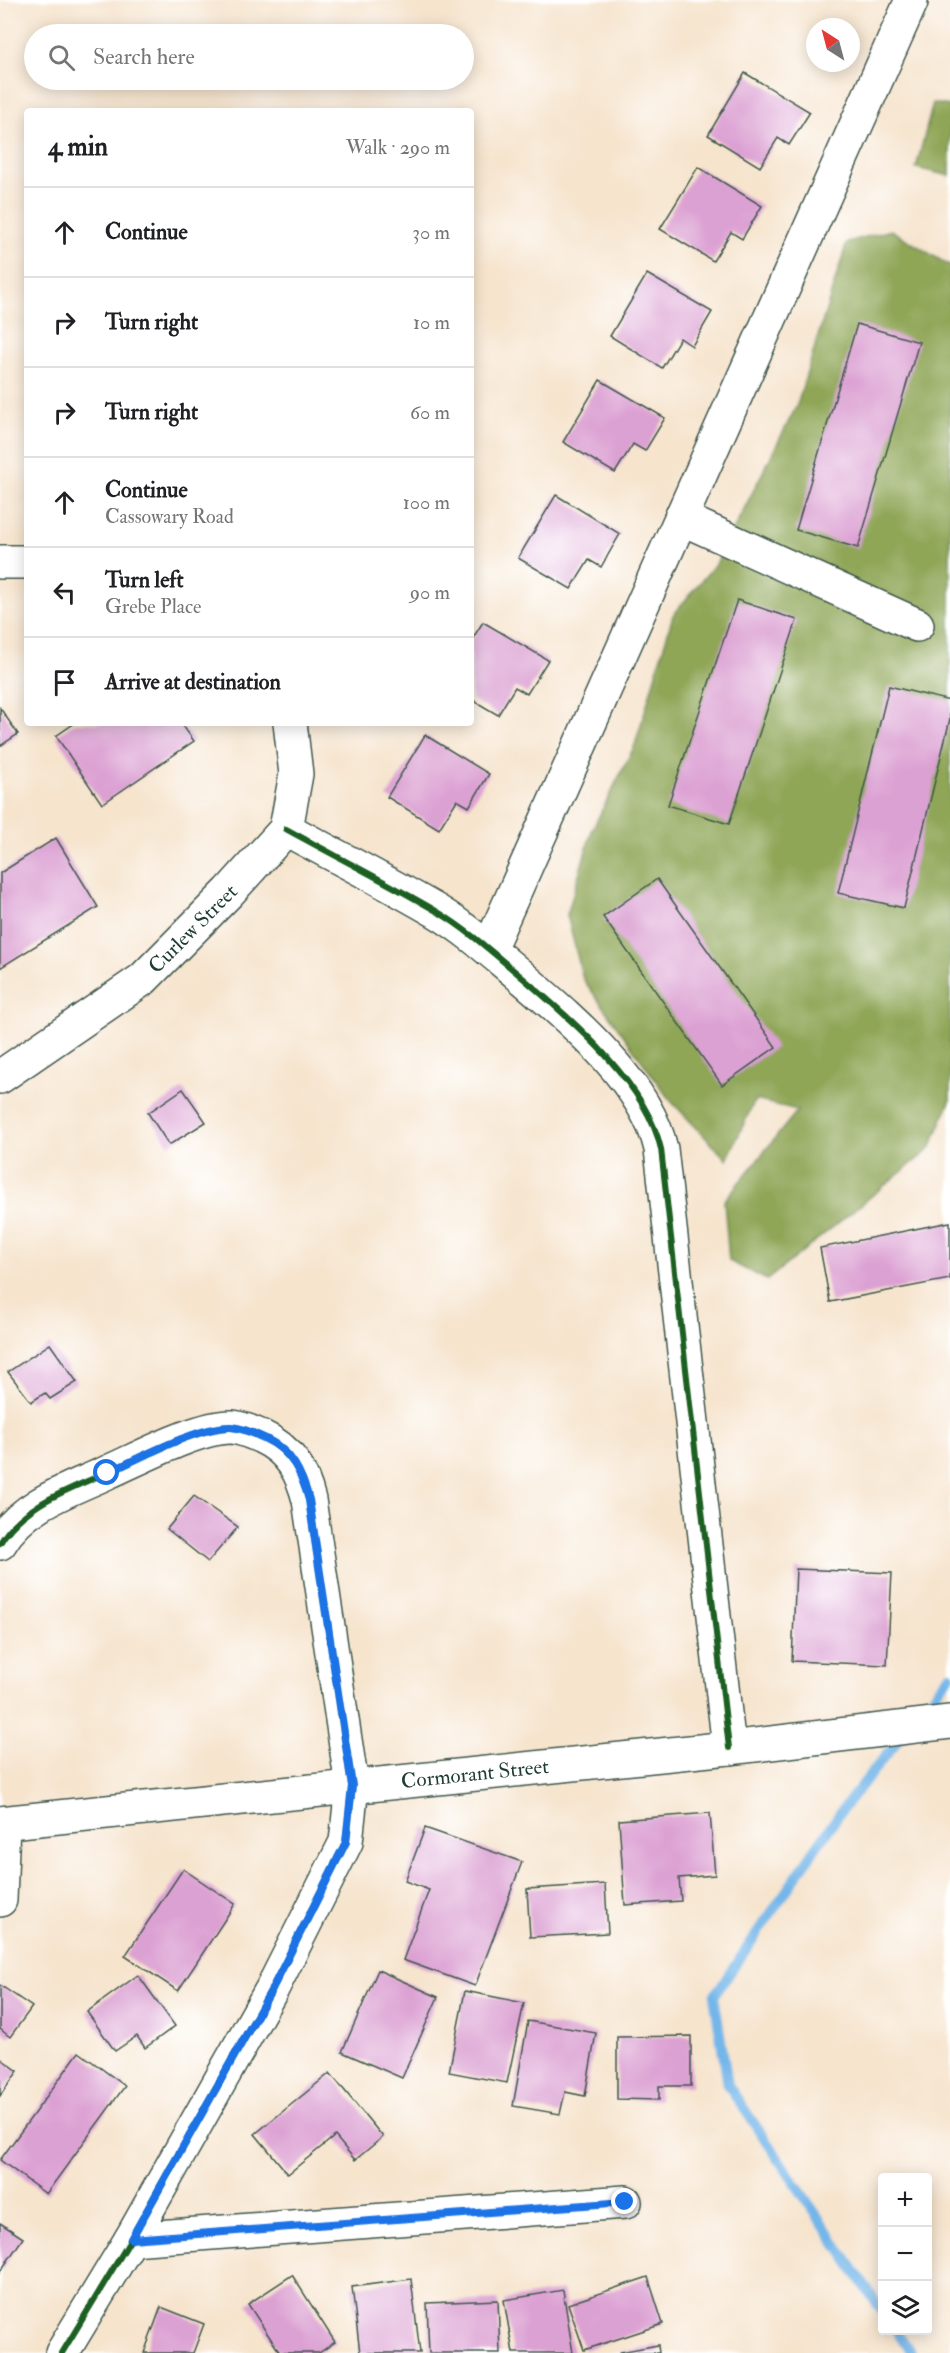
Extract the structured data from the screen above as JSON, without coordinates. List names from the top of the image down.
{
  "streets": {
    "street": ["Curlew Street", "Cormorant Street"]
  },
  "north": "top left",
  "page": {
    "search": "Search here",
    "heading": ["4 min", "Walk · 290 m"],
    "list": [
      ["Continue", "30 m"],
      ["Turn right", "10 m"],
      ["Turn right", "60 m"],
      ["Continue", "Cassowary Road", "100 m"],
      ["Turn left", "Grebe Place", "90 m"],
      "Arrive at destination"
    ],
    "map_buttons": ["+", "−"]
  }
}
